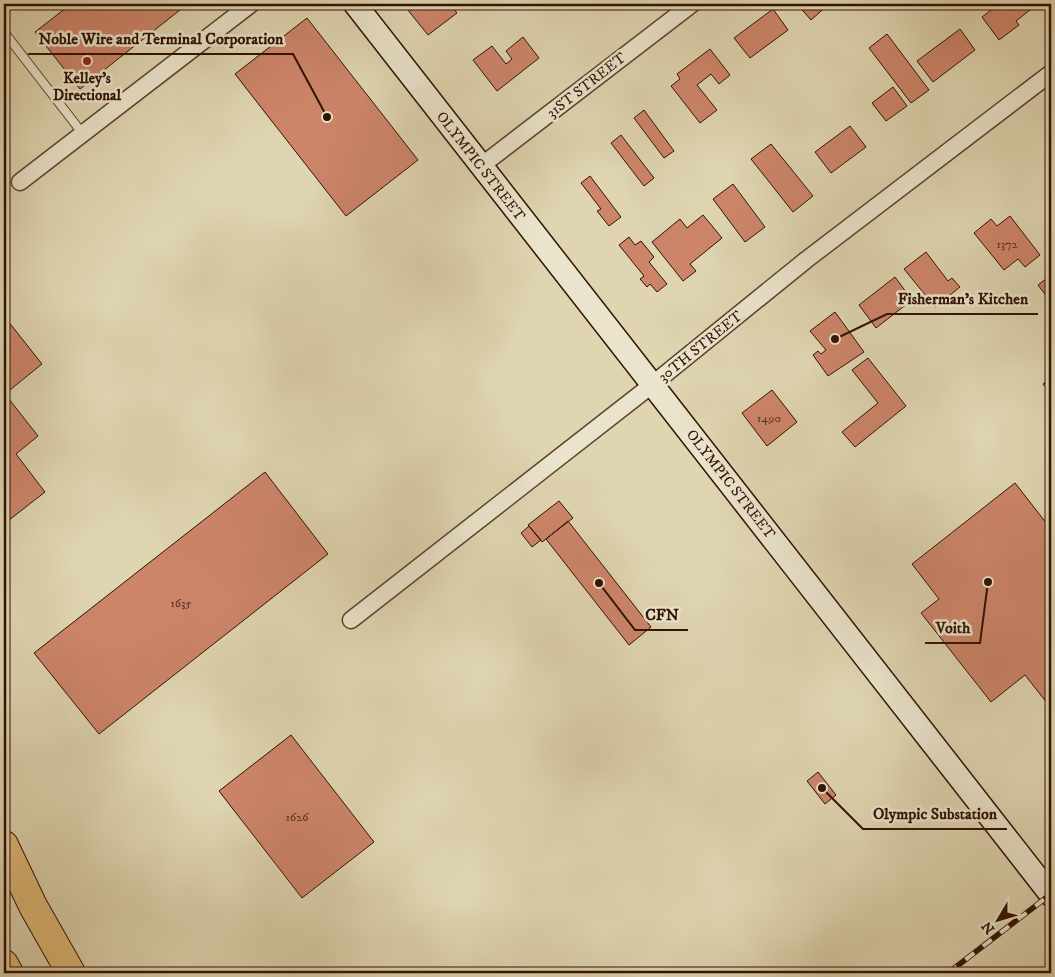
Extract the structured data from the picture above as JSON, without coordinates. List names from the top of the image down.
{
  "streets": {
    "main road": ["OLYMPIC STREET"],
    "street": ["31ST STREET", "30TH STREET"]
  },
  "crossings": [
    ["31ST STREET", "OLYMPIC STREET"],
    ["OLYMPIC STREET", "30TH STREET"]
  ],
  "places": [
    "Kelley's Directional",
    "Noble Wire and Terminal Corporation",
    "Fisherman’s Kitchen",
    "Voith",
    "CFN",
    "Olympic Substation"
  ],
  "house_numbers": [
    "1372",
    "1490",
    "1635",
    "1626"
  ],
  "north": "bottom left"
}
